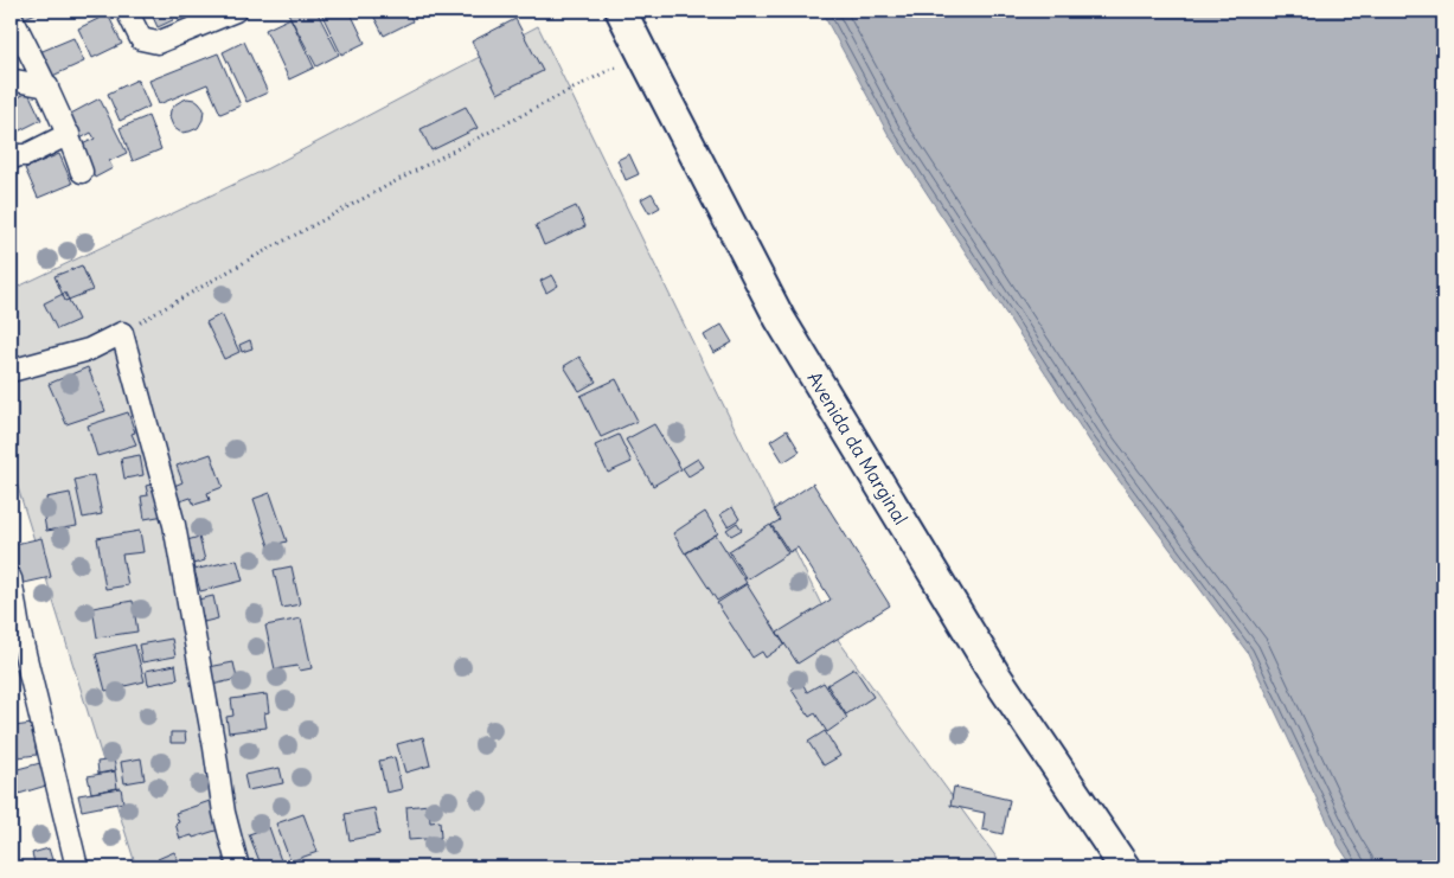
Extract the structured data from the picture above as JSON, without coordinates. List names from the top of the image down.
{
  "streets": {
    "main road": ["Avenida da Marginal"]
  }
}
